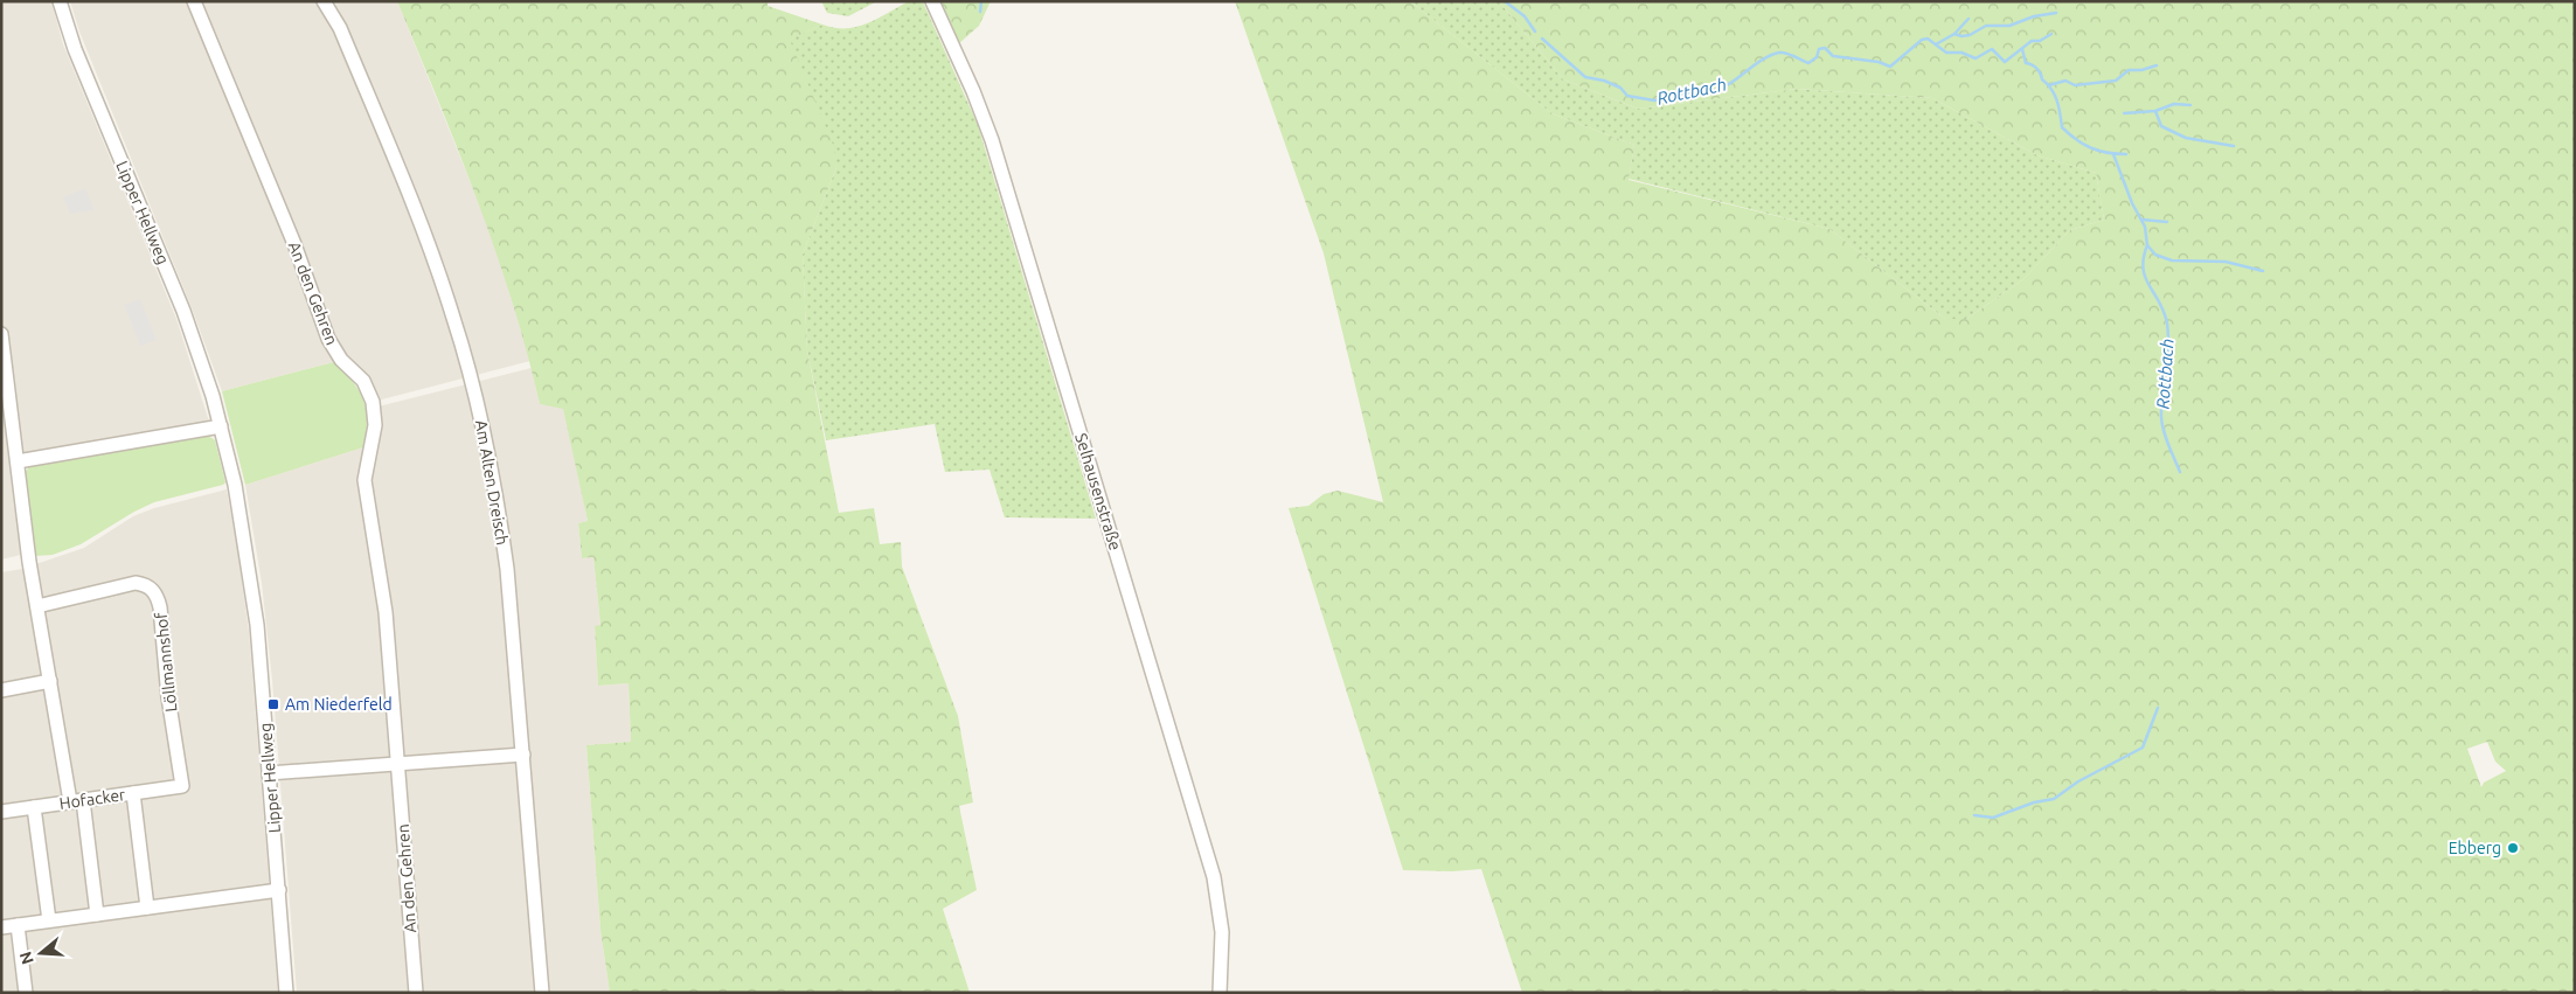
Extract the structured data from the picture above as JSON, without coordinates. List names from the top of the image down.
{
  "streets": {
    "street": [
      "Lipper Hellweg",
      "An den Gehren",
      "Am Alten Dreisch",
      "Selhausenstraße",
      "Löllmannshof",
      "Hofacker"
    ]
  },
  "crossings": [
    ["Löllmannshof", "Hofacker"]
  ],
  "water": ["Rottbach"],
  "places": {
    "transit": ["Am Niederfeld"],
    "other": ["Ebberg"]
  },
  "north": "left"
}
